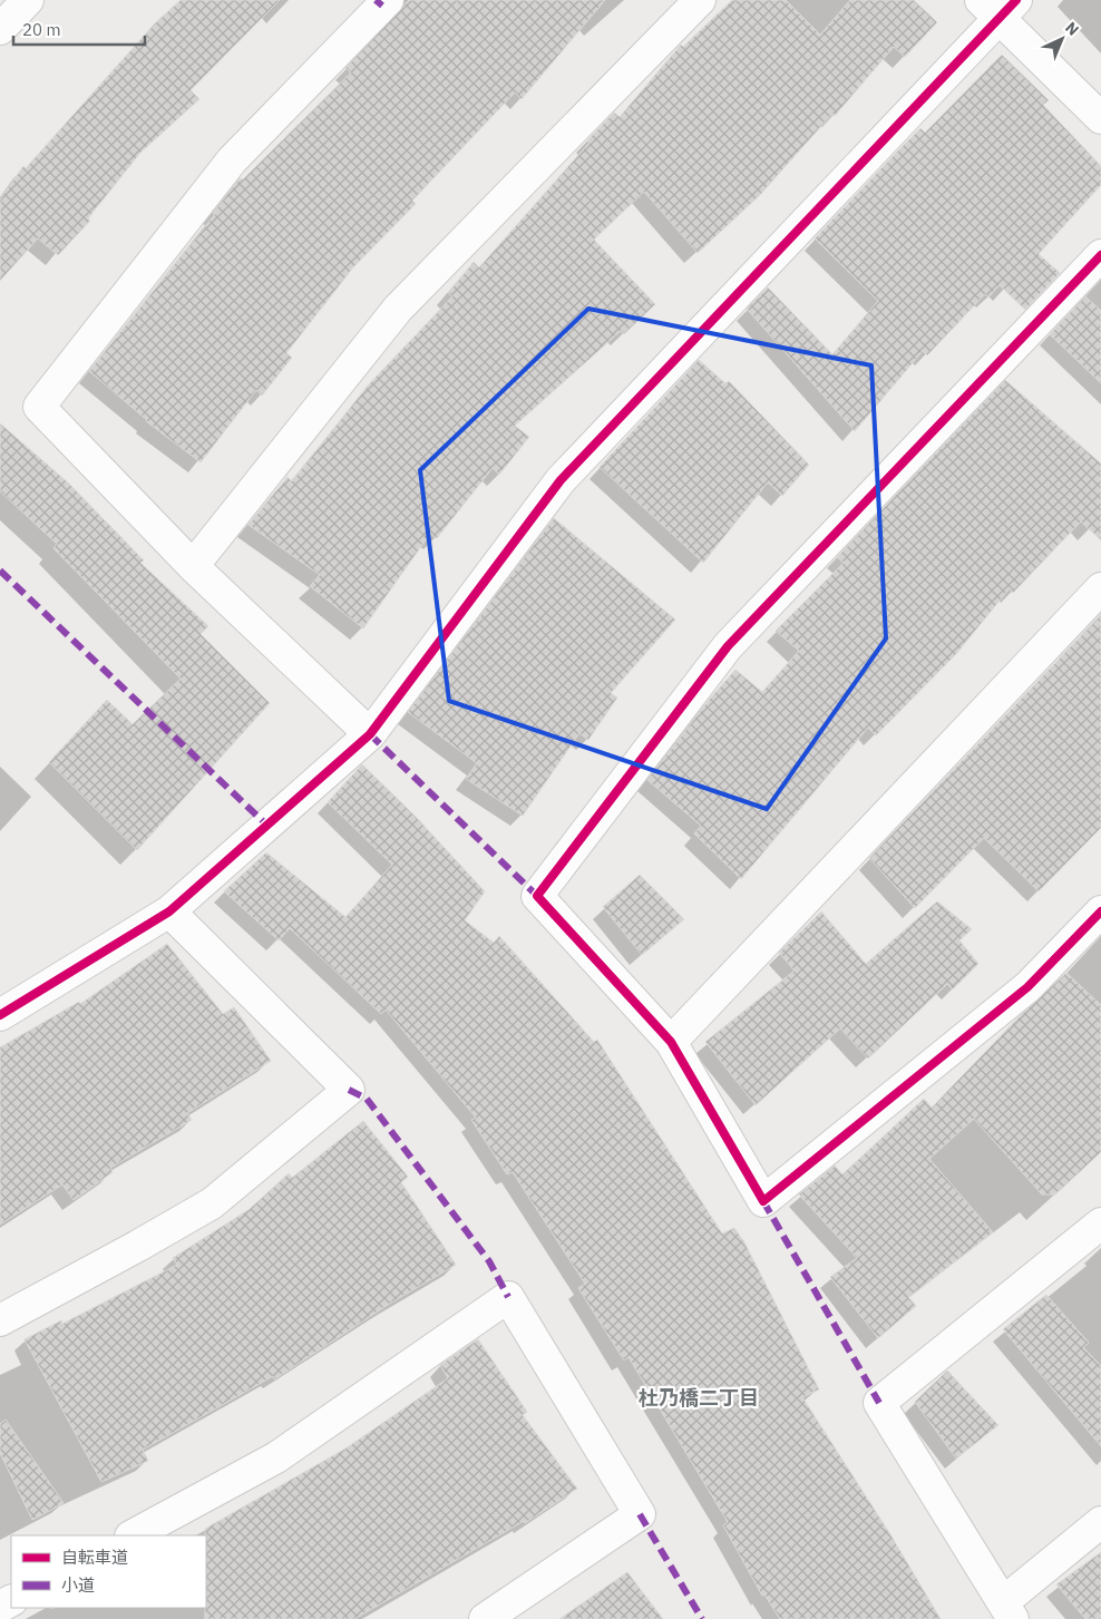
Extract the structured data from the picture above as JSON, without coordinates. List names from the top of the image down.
{
  "districts": ["杜乃橋二丁目"],
  "legend": ["自転車道", "小道"],
  "scale_bar": "20 m",
  "north": "top right"
}
